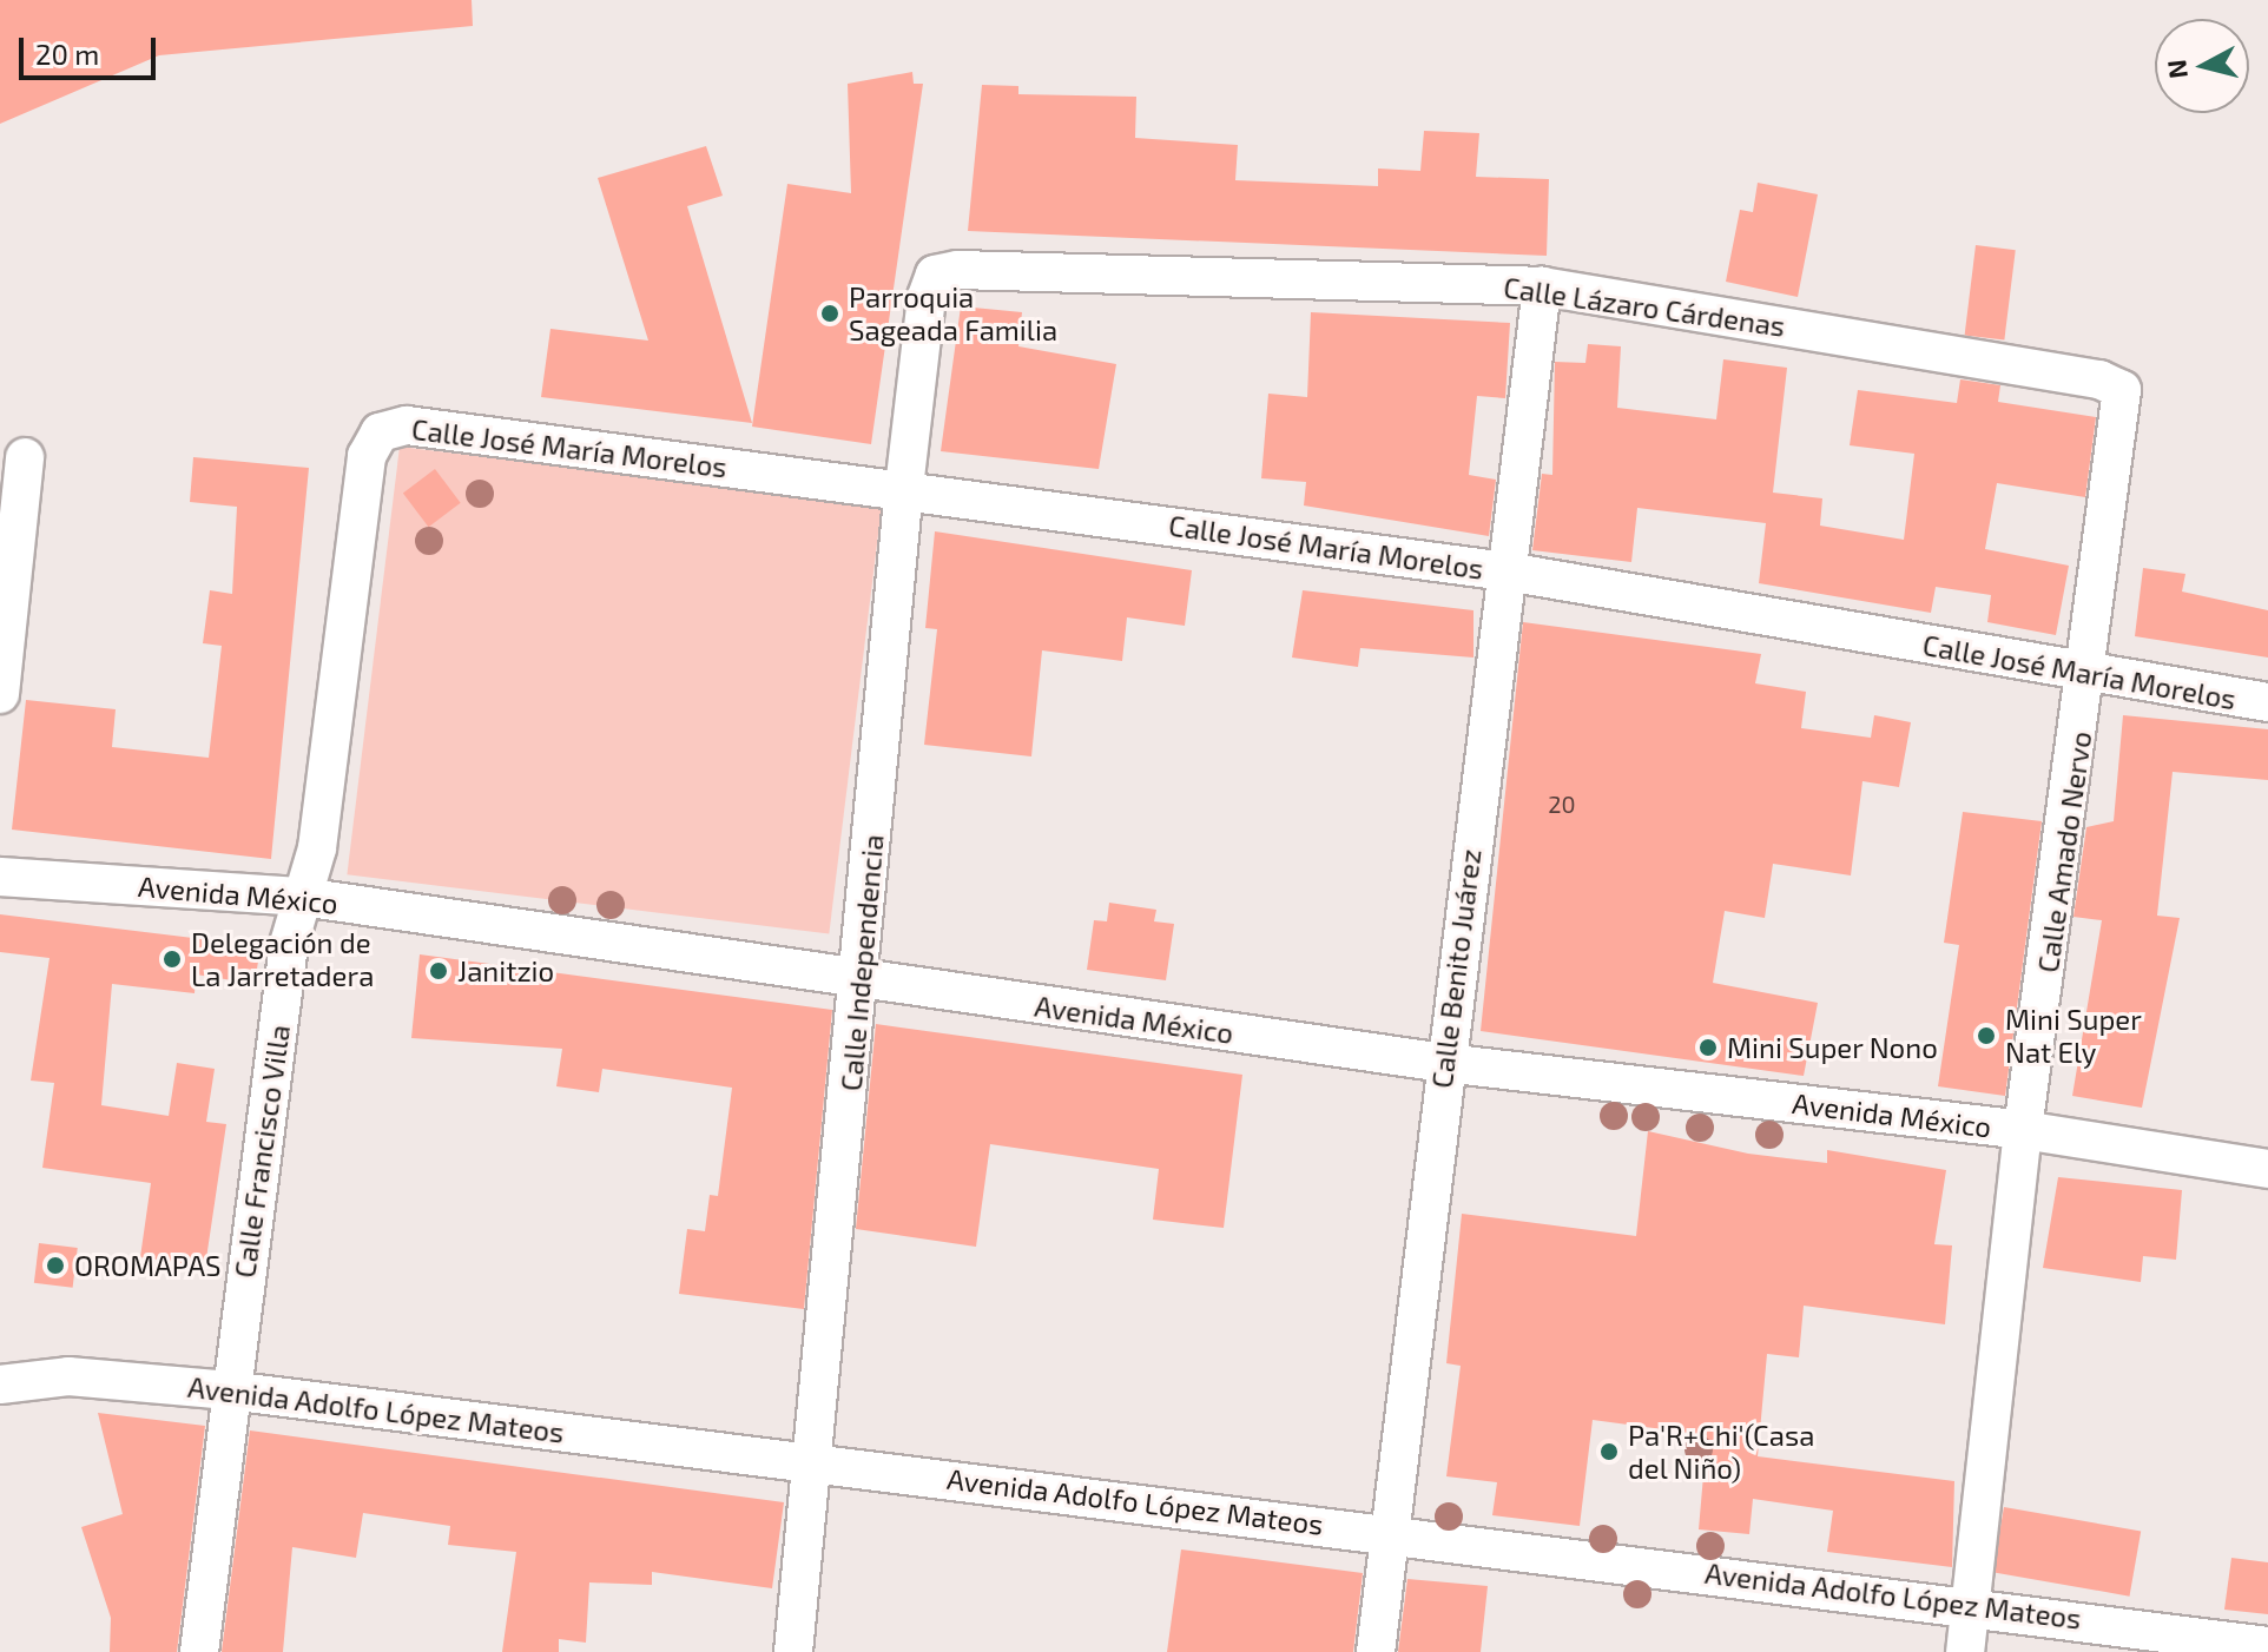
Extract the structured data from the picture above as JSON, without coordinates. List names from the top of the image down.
{
  "streets": {
    "street": [
      "Calle Lázaro Cárdenas",
      "Calle José María Morelos",
      "Calle Amado Nervo",
      "Avenida México",
      "Calle Independencia",
      "Calle Benito Juárez",
      "Calle Francisco Villa",
      "Avenida Adolfo López Mateos"
    ]
  },
  "crossings": [
    ["Calle Lázaro Cárdenas", "Calle Amado Nervo"],
    ["Calle Lázaro Cárdenas", "Calle Independencia"],
    ["Calle Lázaro Cárdenas", "Calle Benito Juárez"],
    ["Calle José María Morelos", "Calle Amado Nervo"],
    ["Calle José María Morelos", "Calle Independencia"],
    ["Calle José María Morelos", "Calle Benito Juárez"],
    ["Calle José María Morelos", "Calle Francisco Villa"],
    ["Calle Amado Nervo", "Avenida México"],
    ["Calle Amado Nervo", "Avenida Adolfo López Mateos"],
    ["Avenida México", "Calle Independencia"],
    ["Avenida México", "Calle Benito Juárez"],
    ["Avenida México", "Calle Francisco Villa"],
    ["Calle Independencia", "Avenida Adolfo López Mateos"],
    ["Calle Benito Juárez", "Avenida Adolfo López Mateos"],
    ["Calle Francisco Villa", "Avenida Adolfo López Mateos"]
  ],
  "places": [
    "Parroquia Sageada Familia",
    "Delegación de La Jarretadera",
    "Janitzio",
    "Mini Super Nat Ely",
    "Mini Super Nono",
    "OROMAPAS",
    "Pa'R+Chi'(Casa del Niño)"
  ],
  "house_numbers": ["20"],
  "scale_bar": "20 m",
  "north": "left"
}
